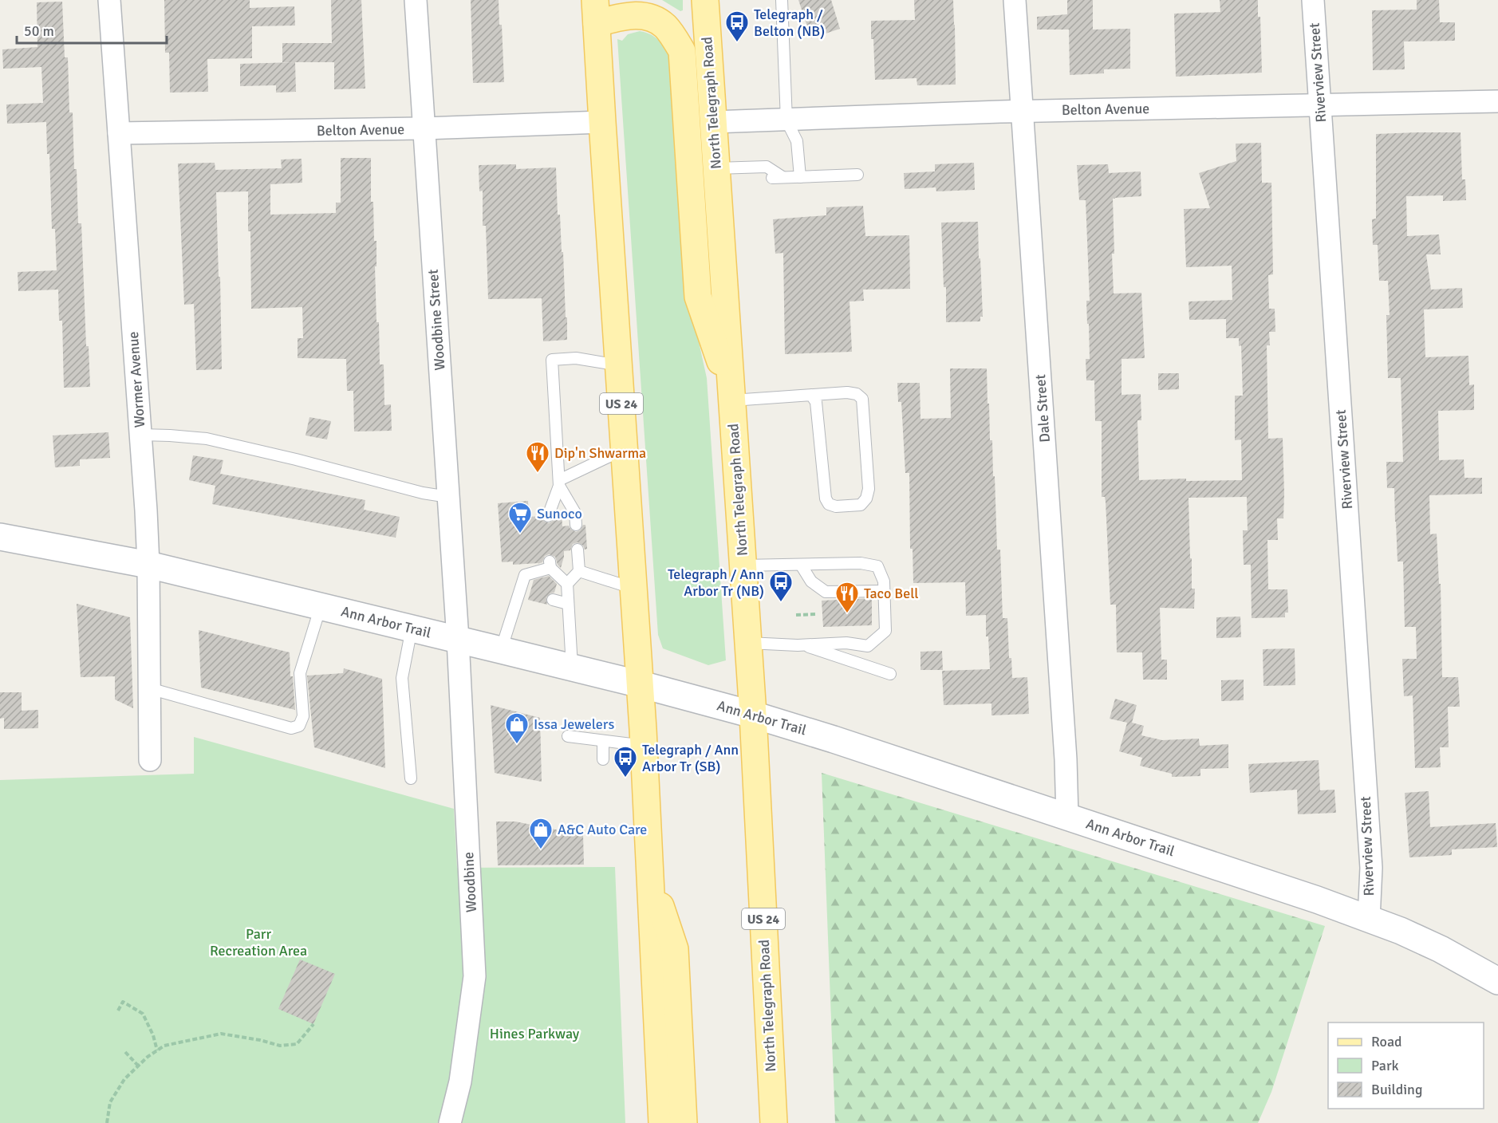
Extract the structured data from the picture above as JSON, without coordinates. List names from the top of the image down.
{
  "streets": {
    "main road": ["North Telegraph Road", "US 24"],
    "street": [
      "Riverview Street",
      "Belton Avenue",
      "Woodbine Street",
      "Wormer Avenue",
      "Dale Street",
      "Ann Arbor Trail",
      "Woodbine"
    ]
  },
  "crossings": [
    ["Riverview Street", "Belton Avenue"],
    ["Riverview Street", "Ann Arbor Trail"],
    ["North Telegraph Road", "Belton Avenue"],
    ["North Telegraph Road", "Ann Arbor Trail"],
    ["Belton Avenue", "Woodbine Street"],
    ["Belton Avenue", "Wormer Avenue"],
    ["Belton Avenue", "US 24"],
    ["Belton Avenue", "Dale Street"],
    ["Woodbine Street", "Ann Arbor Trail"],
    ["Woodbine Street", "Woodbine"],
    ["Wormer Avenue", "Ann Arbor Trail"],
    ["US 24", "Ann Arbor Trail"],
    ["Dale Street", "Ann Arbor Trail"],
    ["Ann Arbor Trail", "Woodbine"]
  ],
  "parks": ["Parr Recreation Area", "Hines Parkway"],
  "places": {
    "bus stop": ["Telegraph / Belton (NB)", "Telegraph / Ann Arbor Tr (NB)", "Telegraph / Ann Arbor Tr (SB)"],
    "restaurant": ["Dip'n Shwarma", "Taco Bell"],
    "supermarket": ["Sunoco"],
    "shop": ["Issa Jewelers", "A&C Auto Care"]
  },
  "legend": ["Road", "Park", "Building"],
  "scale_bar": "50 m"
}
